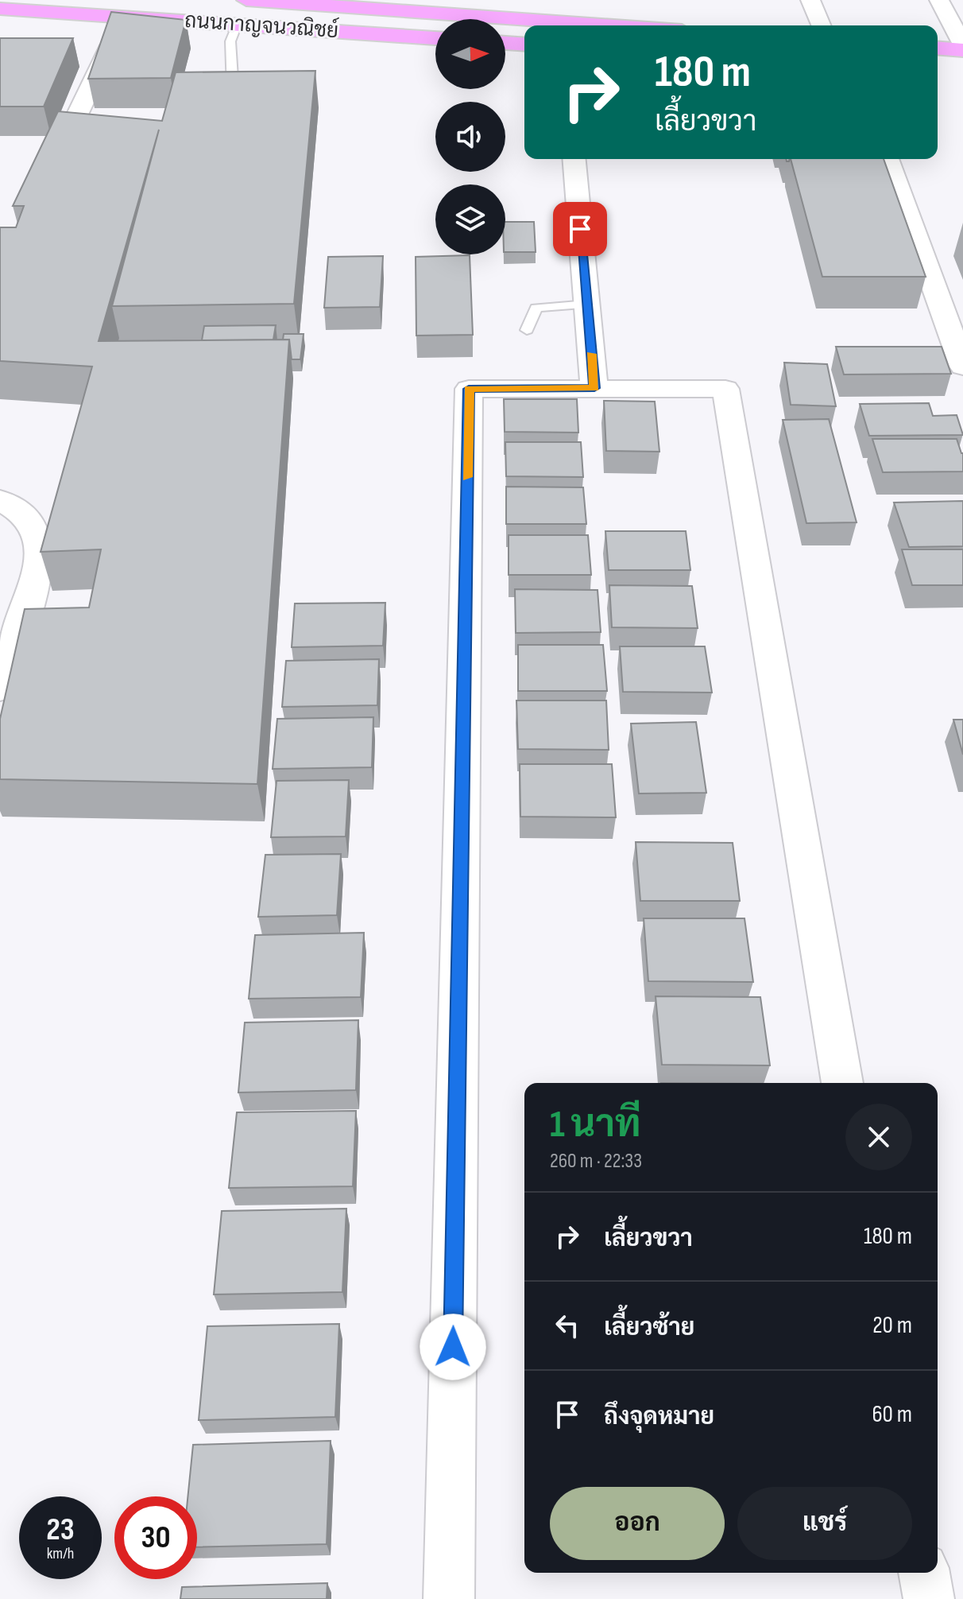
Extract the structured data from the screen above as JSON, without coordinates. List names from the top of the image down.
{
  "streets": {
    "highway": ["ถนนกาญจนวณิชย์"]
  },
  "north": "right",
  "page": {
    "turn": ["180 m", "เลี้ยวขวา"],
    "heading": ["1 นาที", "260 m · 22:33"],
    "list": [
      {
        "name": "เลี้ยวขวา",
        "value": "180 m"
      },
      {
        "name": "เลี้ยวซ้าย",
        "value": "20 m"
      },
      {
        "name": "ถึงจุดหมาย",
        "value": "60 m"
      }
    ],
    "buttons": ["ออก", "แชร์"],
    "speed": "23 km/h",
    "limit": "30"
  }
}
